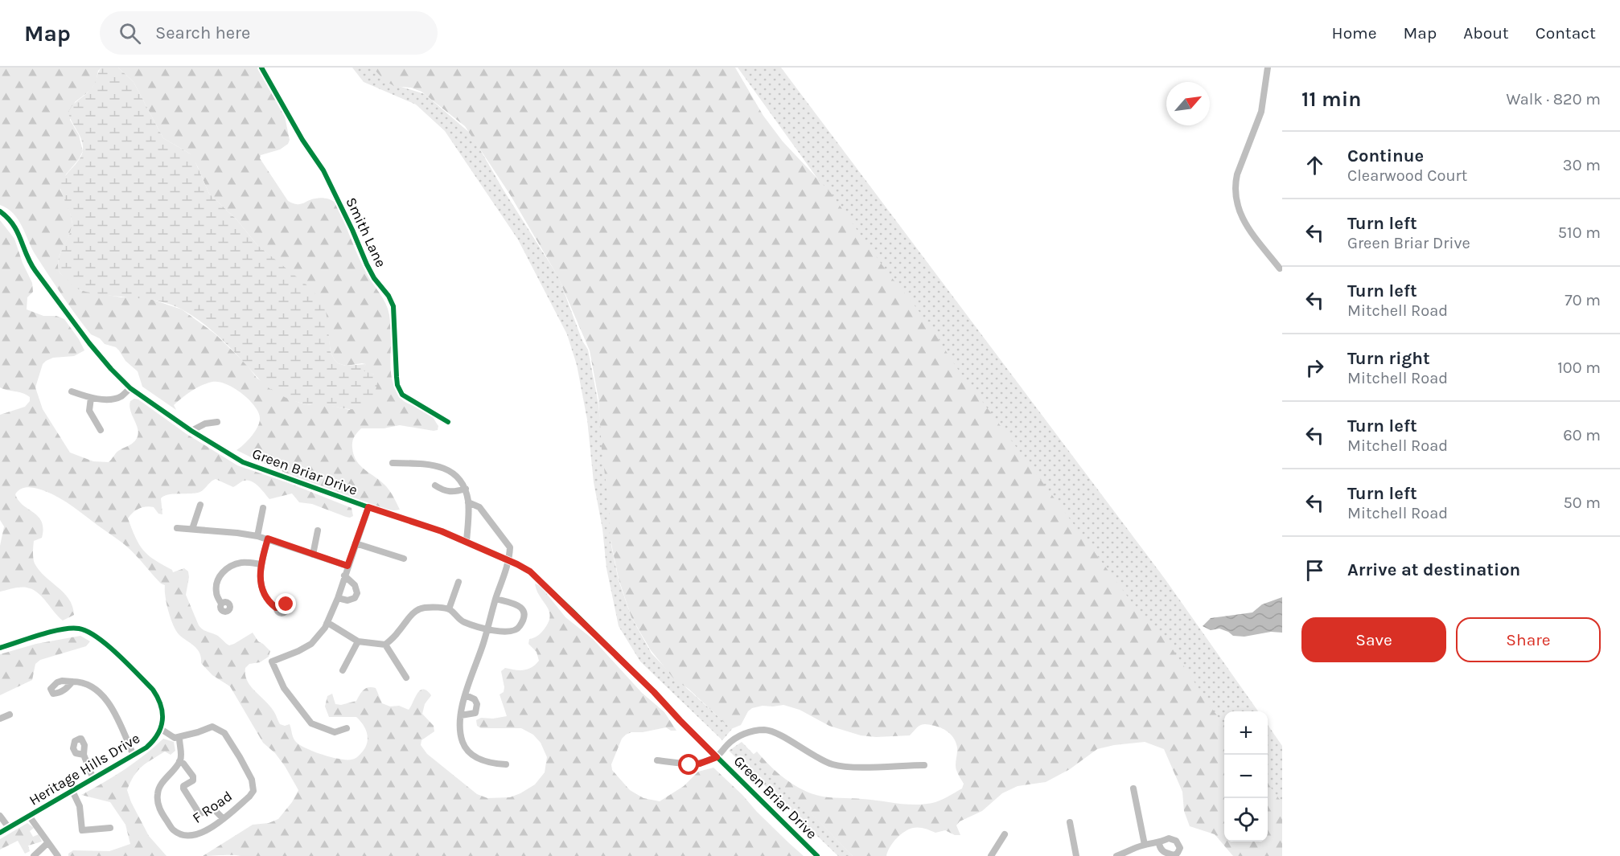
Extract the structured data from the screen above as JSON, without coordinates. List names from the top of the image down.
{
  "streets": {
    "street": [
      "Smith Lane",
      "Green Briar Drive",
      "Heritage Hills Drive",
      "F Road"
    ]
  },
  "north": "top right",
  "page": {
    "header": "Map",
    "search": "Search here",
    "nav": [
      "Home",
      "Map",
      "About",
      "Contact"
    ],
    "heading": ["11 min", "Walk · 820 m"],
    "list": [
      ["Continue", "Clearwood Court", "30 m"],
      ["Turn left", "Green Briar Drive", "510 m"],
      ["Turn left", "Mitchell Road", "70 m"],
      ["Turn right", "Mitchell Road", "100 m"],
      ["Turn left", "Mitchell Road", "60 m"],
      ["Turn left", "Mitchell Road", "50 m"],
      "Arrive at destination"
    ],
    "buttons": ["Save", "Share"],
    "map_buttons": ["+", "−"]
  }
}
